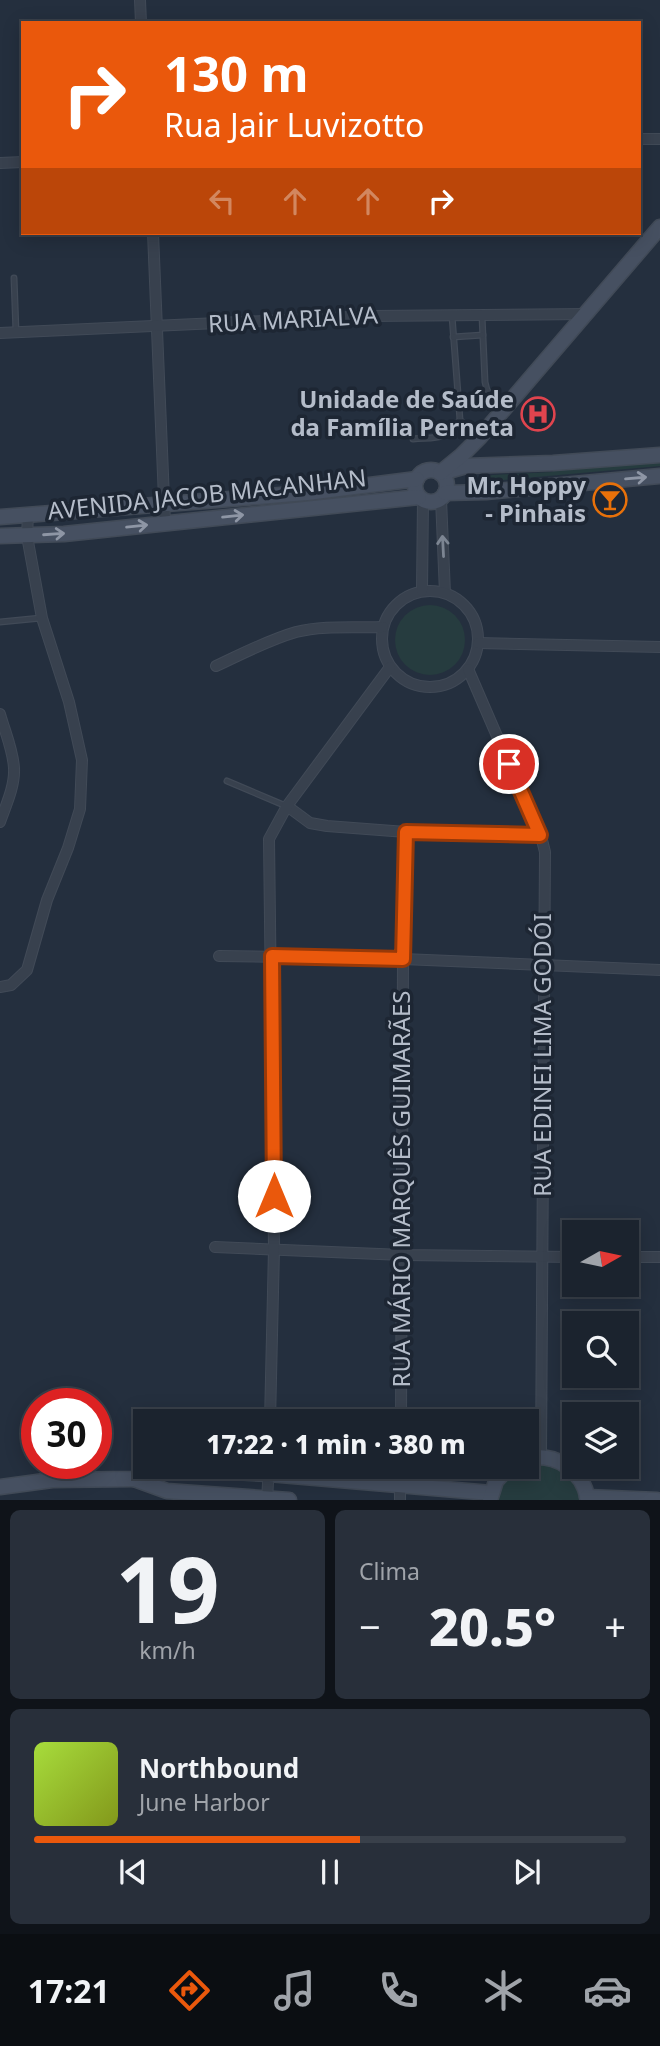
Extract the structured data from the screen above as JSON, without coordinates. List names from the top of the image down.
{
  "streets": {
    "main road": ["AVENIDA JACOB MACANHAN"],
    "street": ["RUA MARIALVA", "RUA EDINEI LIMA GODÓI", "RUA MÁRIO MARQUÊS GUIMARÃES"]
  },
  "places": {
    "hospital": ["Unidade de Saúde da Família Perneta"],
    "bar": ["Mr. Hoppy - Pinhais"]
  },
  "north": "right",
  "page": {
    "turn": ["130 m", "Rua Jair Luvizotto"],
    "limit": "30",
    "trip": "17:22 · 1 min · 380 m",
    "tile": [
      ["19", "km/h"],
      "Clima"
    ],
    "heat": ["−", "20.5°", "+"],
    "song": ["Northbound", "June Harbor"],
    "tabs": "17:21"
  }
}
